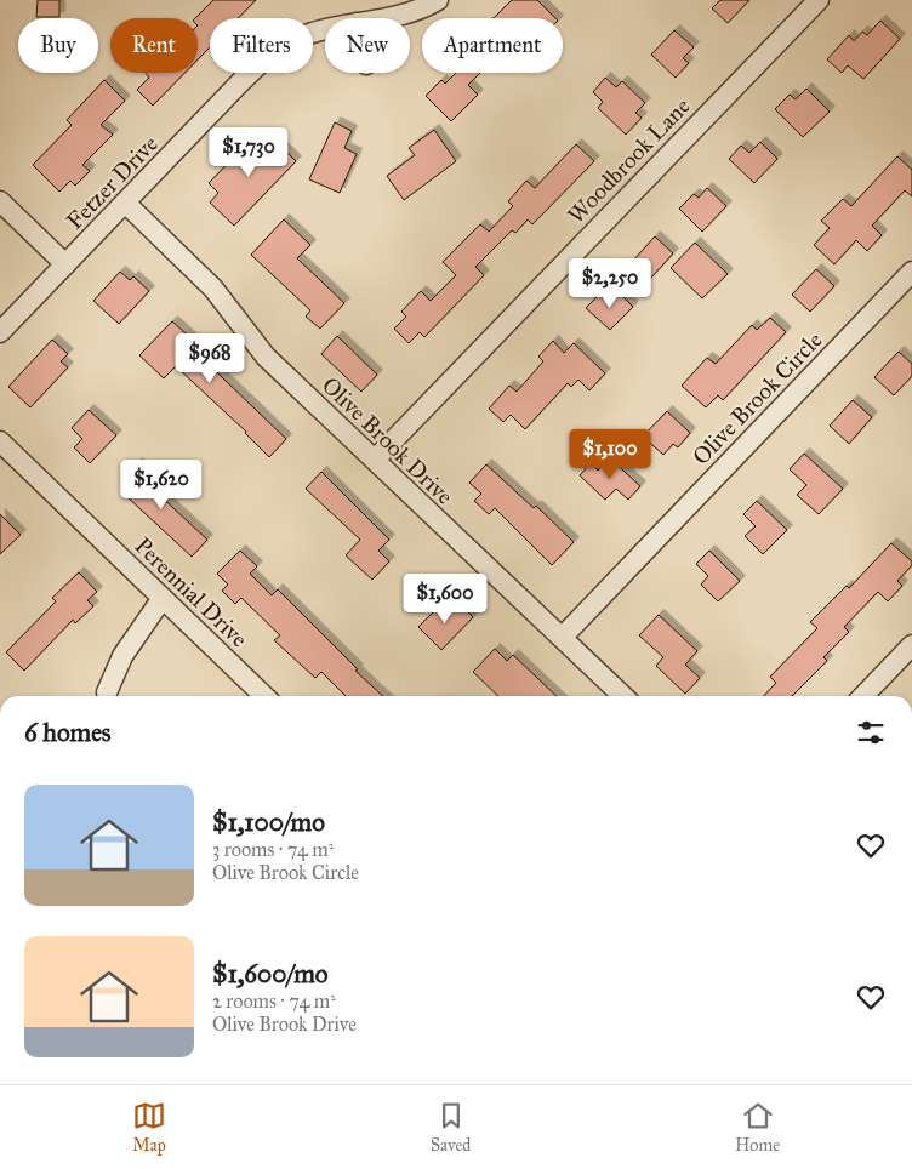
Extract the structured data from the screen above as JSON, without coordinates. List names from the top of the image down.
{
  "streets": {
    "street": [
      "Woodbrook Lane",
      "Fetzer Drive",
      "Olive Brook Circle",
      "Olive Brook Drive",
      "Perennial Drive"
    ]
  },
  "crossings": [
    ["Woodbrook Lane", "Olive Brook Drive"],
    ["Fetzer Drive", "Olive Brook Drive"],
    ["Olive Brook Circle", "Olive Brook Drive"]
  ],
  "page": {
    "chip": [
      "Buy",
      "Rent",
      "Filters",
      "New",
      "Apartment"
    ],
    "price": [
      "$1,730",
      "$2,250",
      "$968",
      "$1,100",
      "$1,620",
      "$1,600"
    ],
    "heading": "6 homes",
    "list": [
      {
        "name": "$1,100/mo",
        "note": "3 rooms · 74 m² · Olive Brook Circle"
      },
      {
        "name": "$1,600/mo",
        "note": "2 rooms · 74 m² · Olive Brook Drive"
      }
    ],
    "tabs": ["Map", "Saved", "Home"]
  }
}
